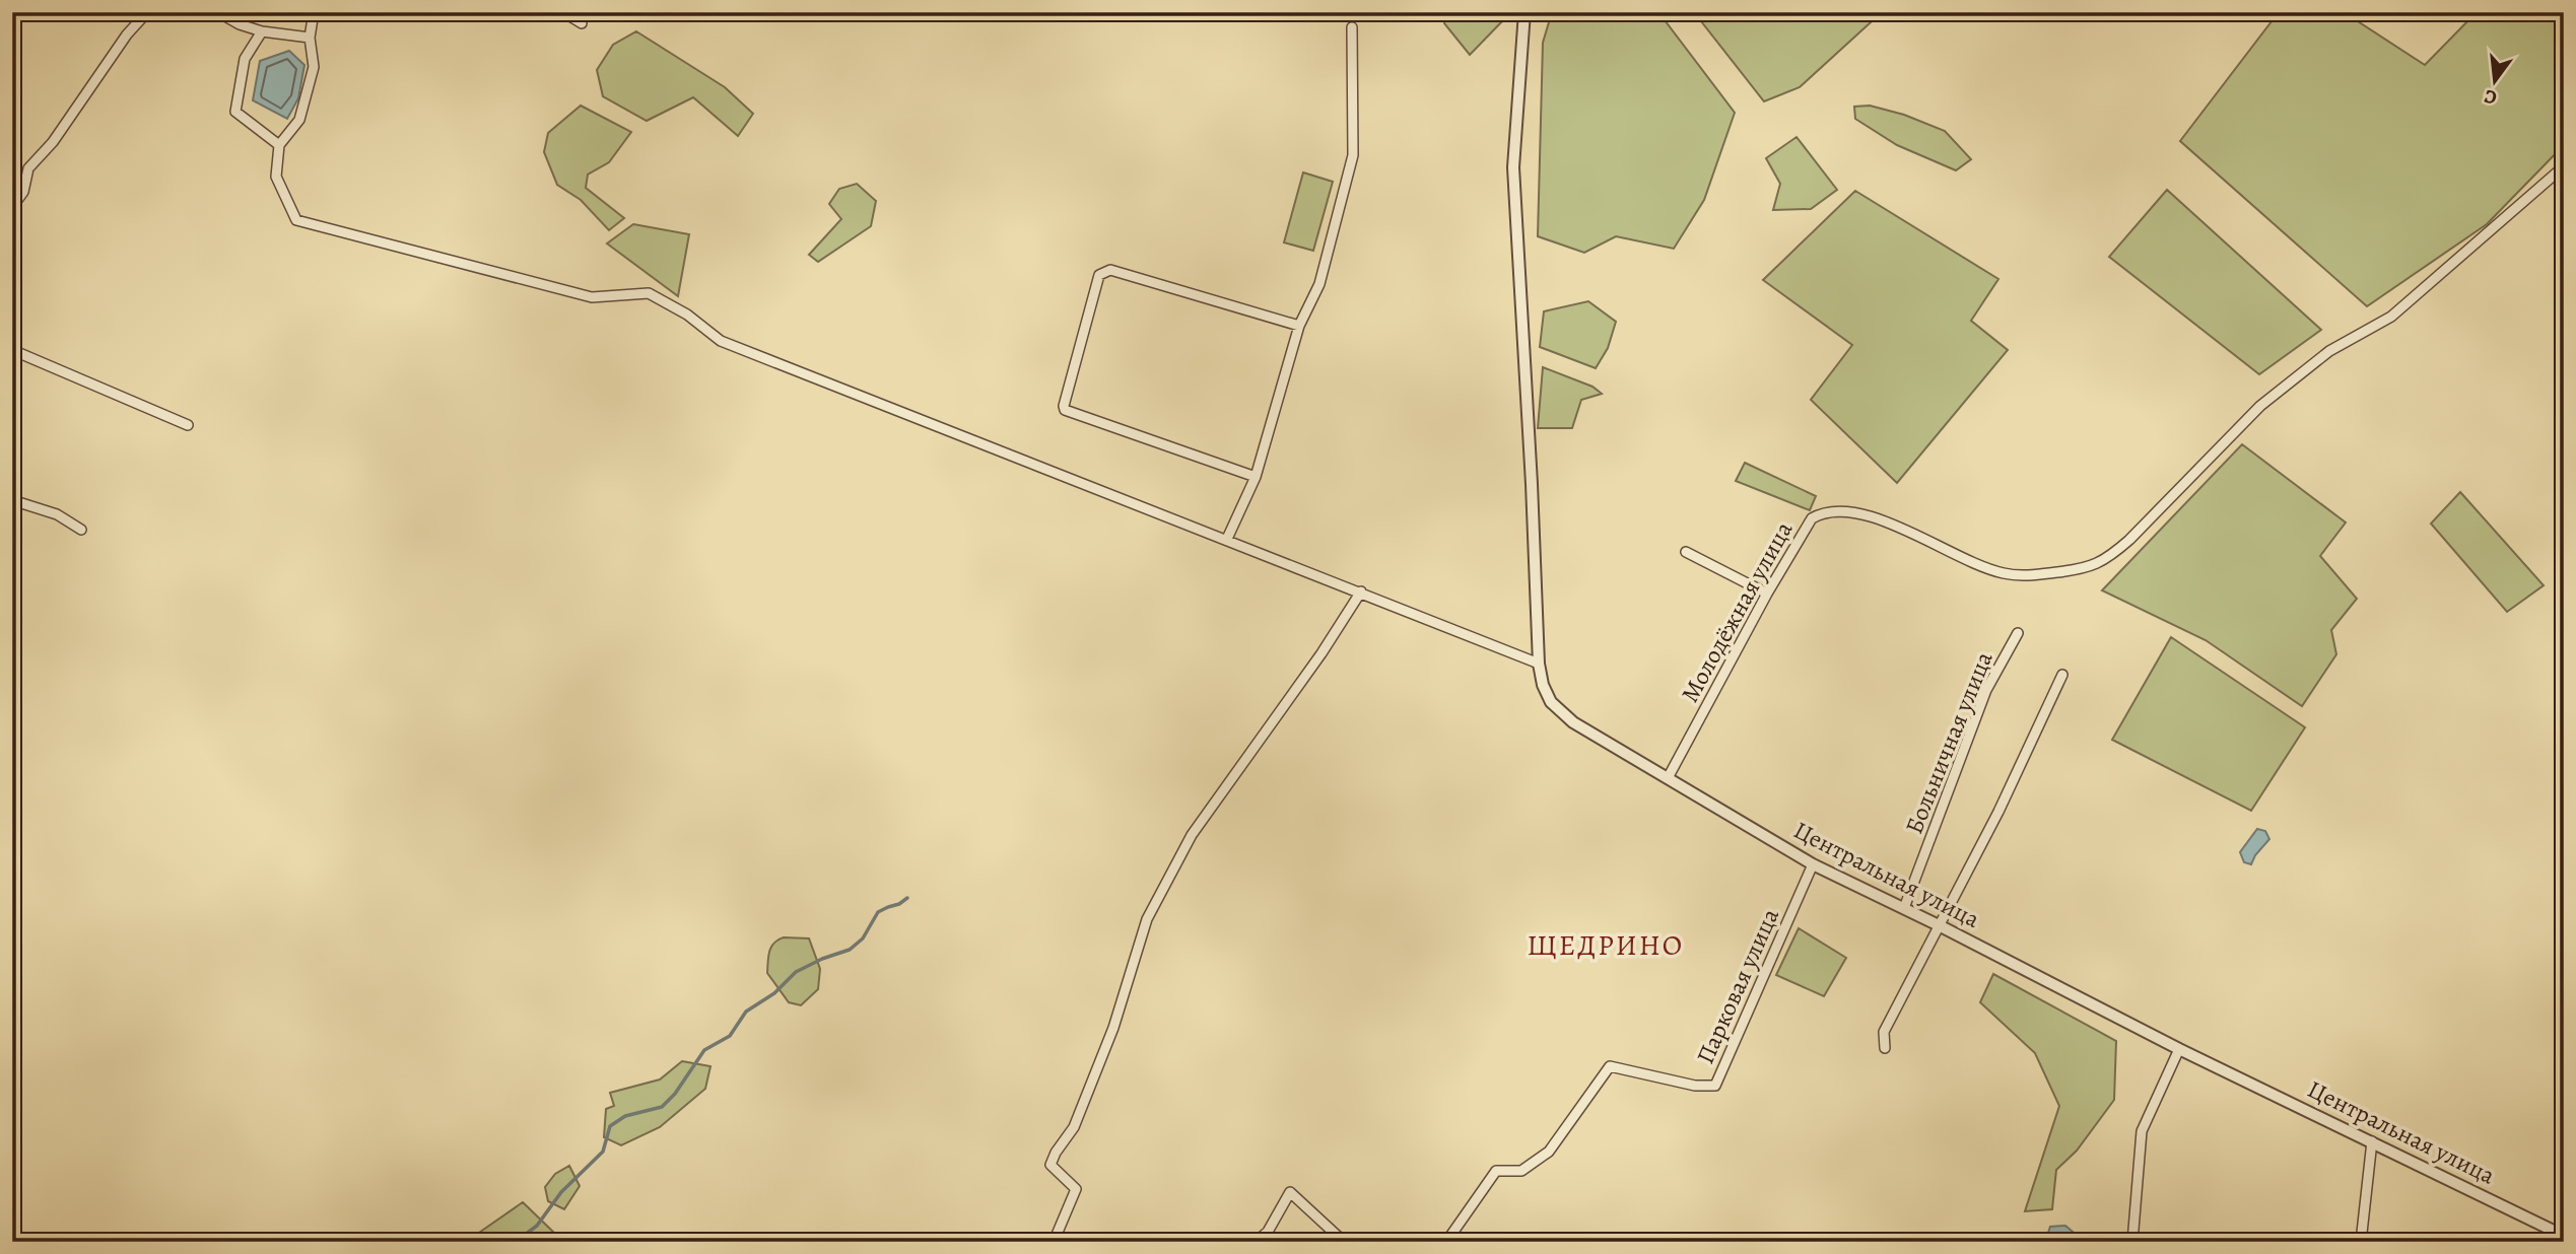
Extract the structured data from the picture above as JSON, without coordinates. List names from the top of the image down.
{
  "streets": {
    "street": [
      "Молодёжная улица",
      "Больничная улица",
      "Центральная улица",
      "Парковая улица"
    ]
  },
  "crossings": [
    ["Молодёжная улица", "Центральная улица"],
    ["Больничная улица", "Центральная улица"],
    ["Центральная улица", "Парковая улица"]
  ],
  "districts": ["ЩЕДРИНО"],
  "north": "bottom"
}
